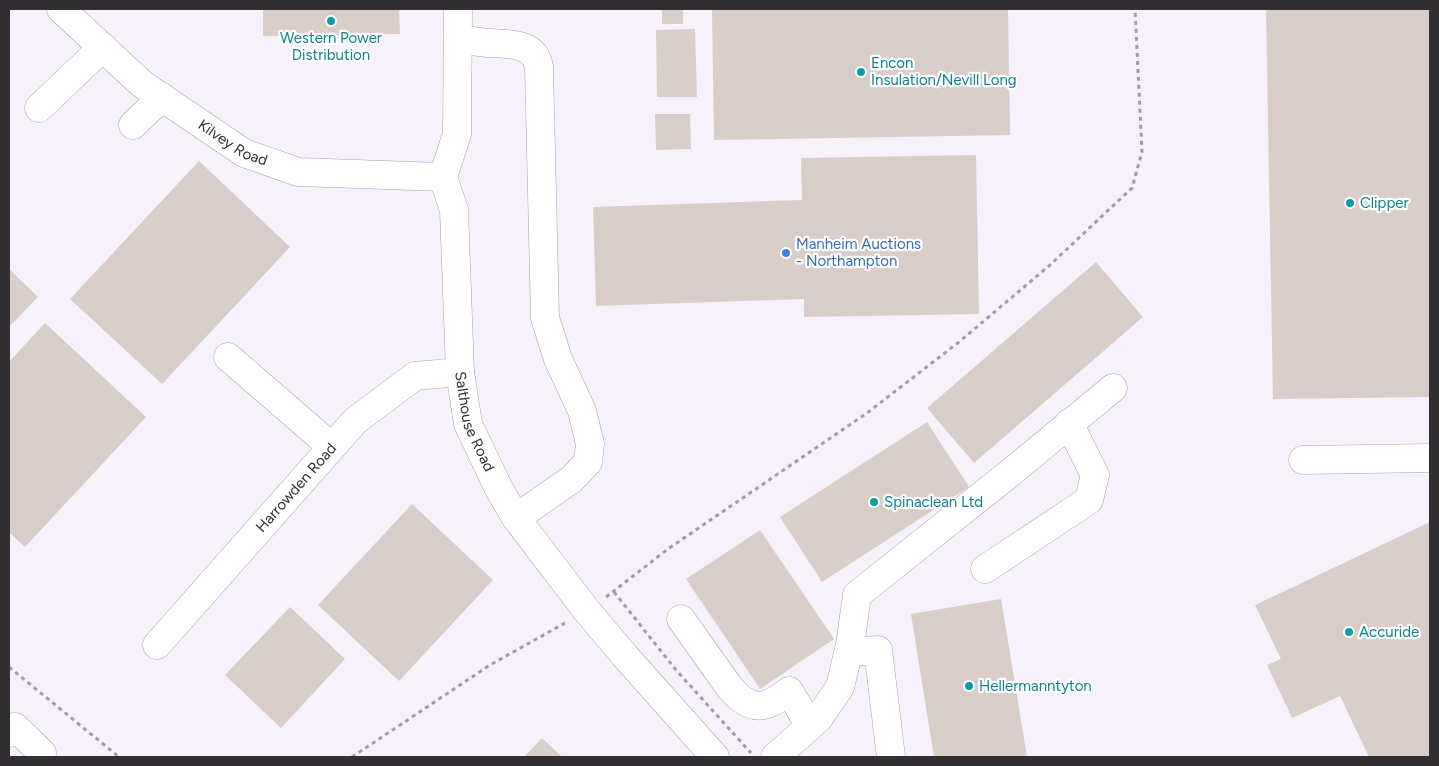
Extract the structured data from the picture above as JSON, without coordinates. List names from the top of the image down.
{
  "streets": {
    "street": ["Kilvey Road", "Salthouse Road", "Harrowden Road"]
  },
  "crossings": [
    ["Kilvey Road", "Salthouse Road"],
    ["Salthouse Road", "Harrowden Road"]
  ],
  "places": [
    "Western Power Distribution",
    "Encon Insulation/Nevill Long",
    "Clipper",
    "Manheim Auctions - Northampton",
    "Spinaclean Ltd",
    "Accuride",
    "Hellermanntyton"
  ]
}
